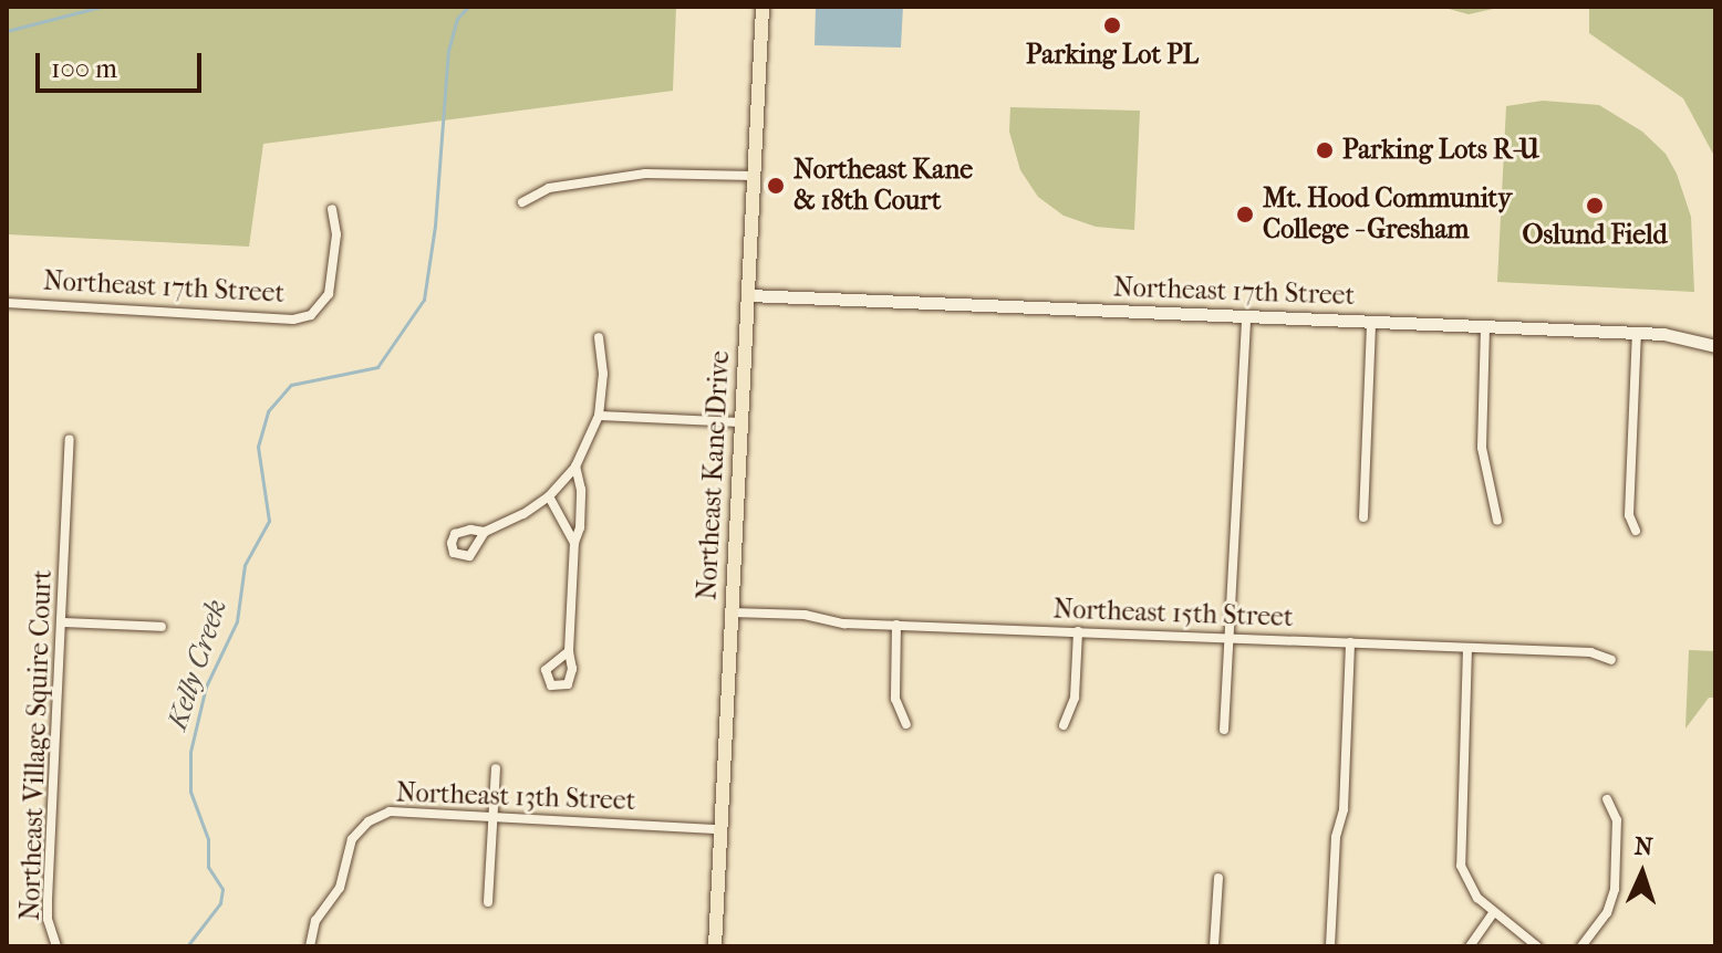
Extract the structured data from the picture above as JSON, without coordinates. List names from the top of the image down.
{
  "streets": {
    "main road": ["Northeast Kane Drive"],
    "street": [
      "Northeast 17th Street",
      "Northeast 15th Street",
      "Northeast Village Squire Court",
      "Northeast 13th Street"
    ]
  },
  "crossings": [
    ["Northeast 17th Street", "Northeast Kane Drive"],
    ["Northeast Kane Drive", "Northeast 15th Street"],
    ["Northeast Kane Drive", "Northeast 13th Street"]
  ],
  "water": ["Kelly Creek"],
  "places": [
    "Parking Lot PL",
    "Parking Lots R-U",
    "Northeast Kane & 18th Court",
    "Oslund Field",
    "Mt. Hood Community College - Gresham"
  ],
  "scale_bar": "100 m",
  "north": "top"
}
